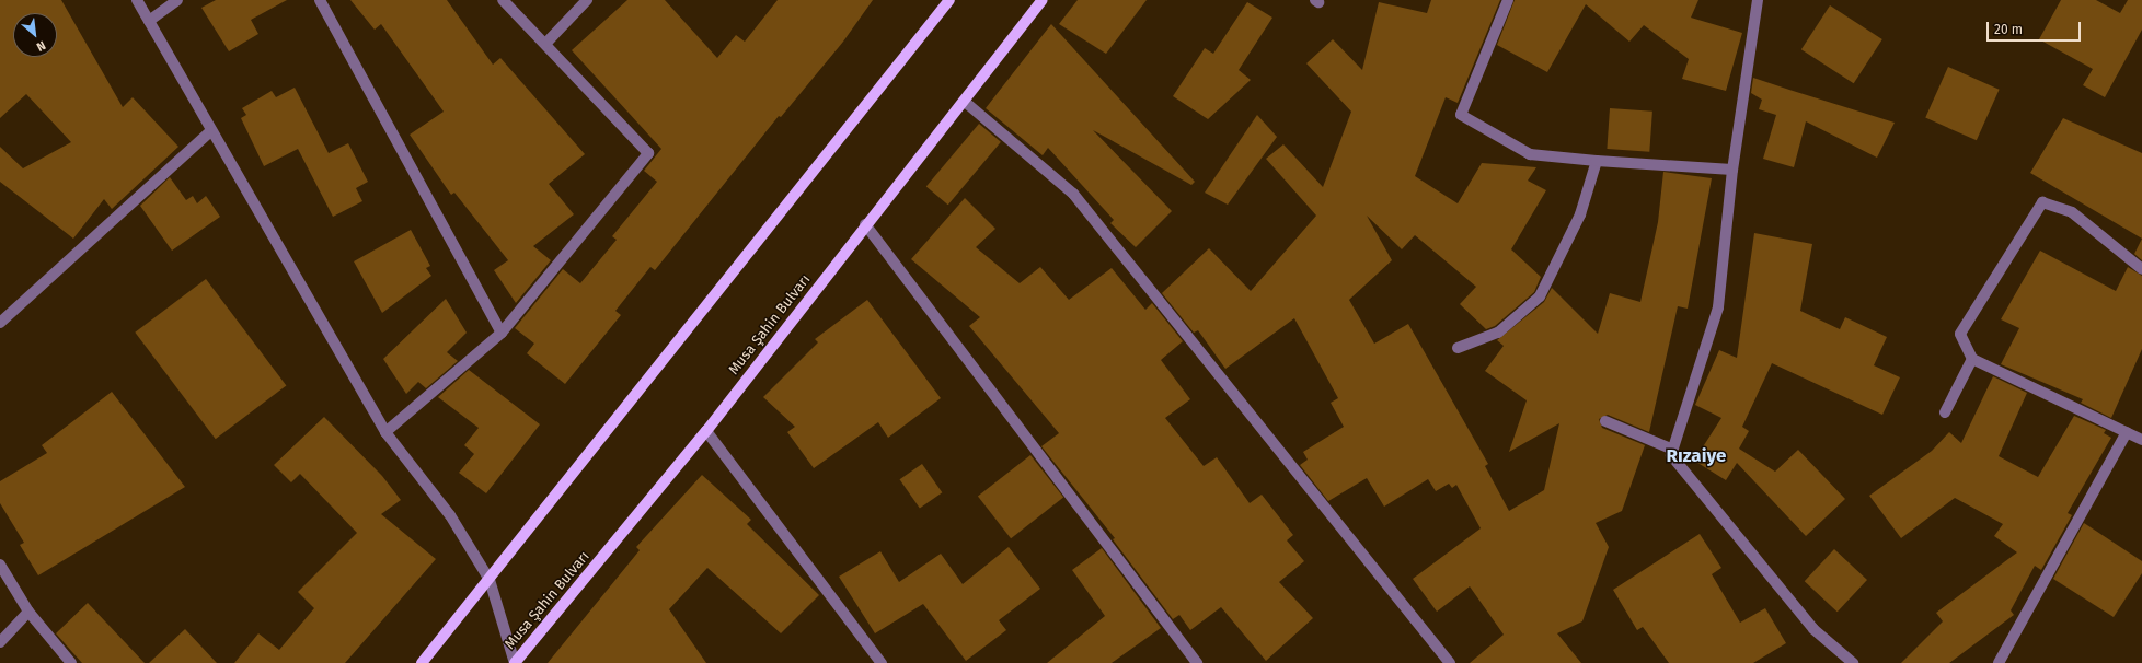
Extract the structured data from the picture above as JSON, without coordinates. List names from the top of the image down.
{
  "streets": {
    "main road": ["Musa Şahin Bulvarı"]
  },
  "districts": ["Rızaiye"],
  "scale_bar": "20 m",
  "north": "bottom right"
}
